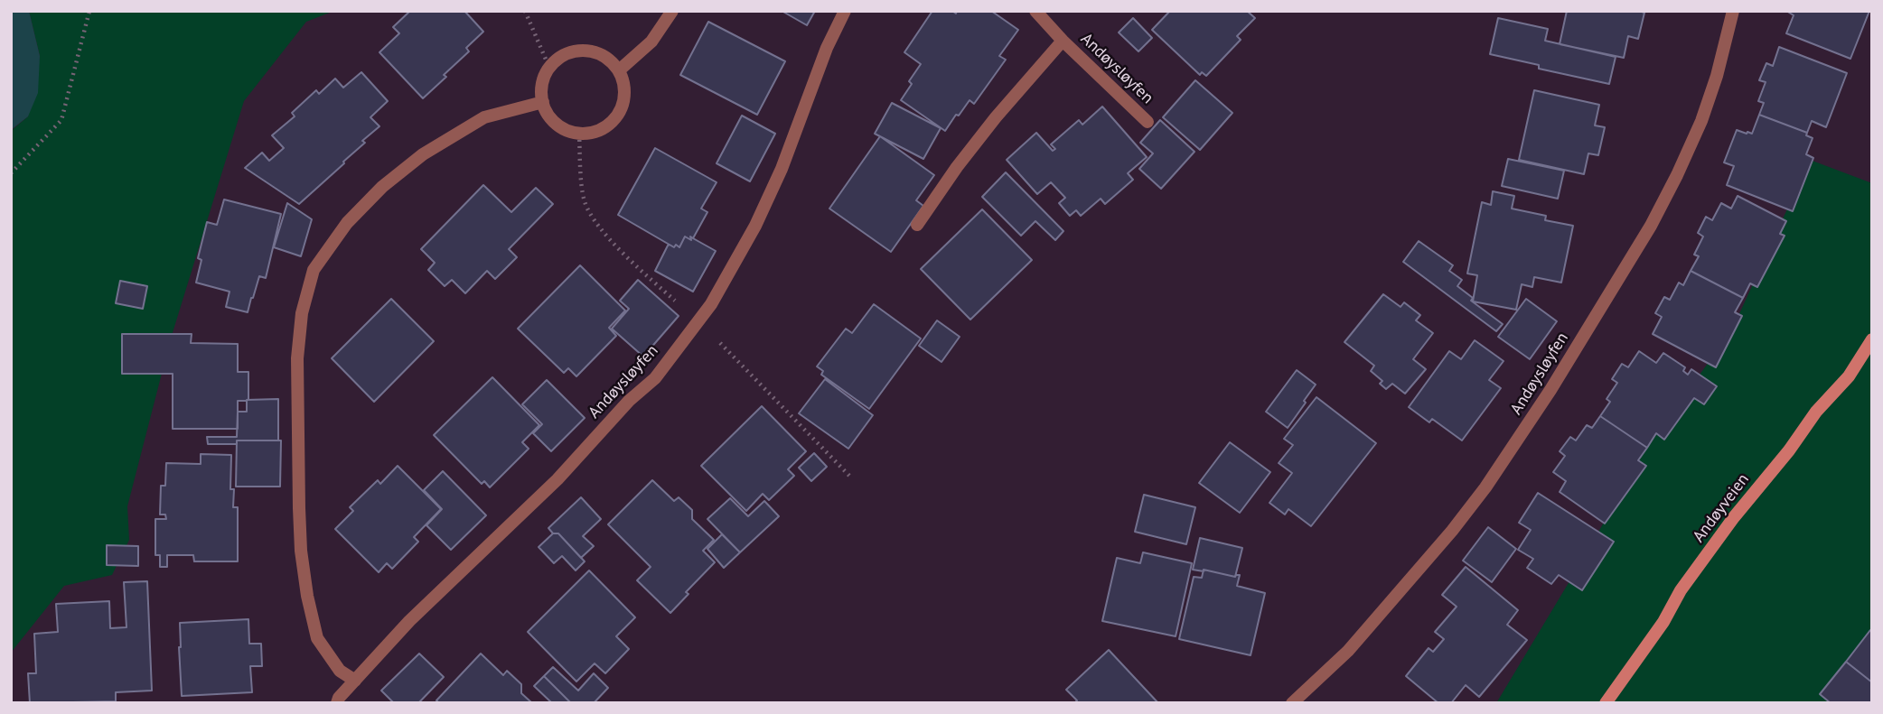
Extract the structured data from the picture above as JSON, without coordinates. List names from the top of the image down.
{
  "streets": {
    "street": ["Andøysløyfen", "Andøyveien"]
  }
}
